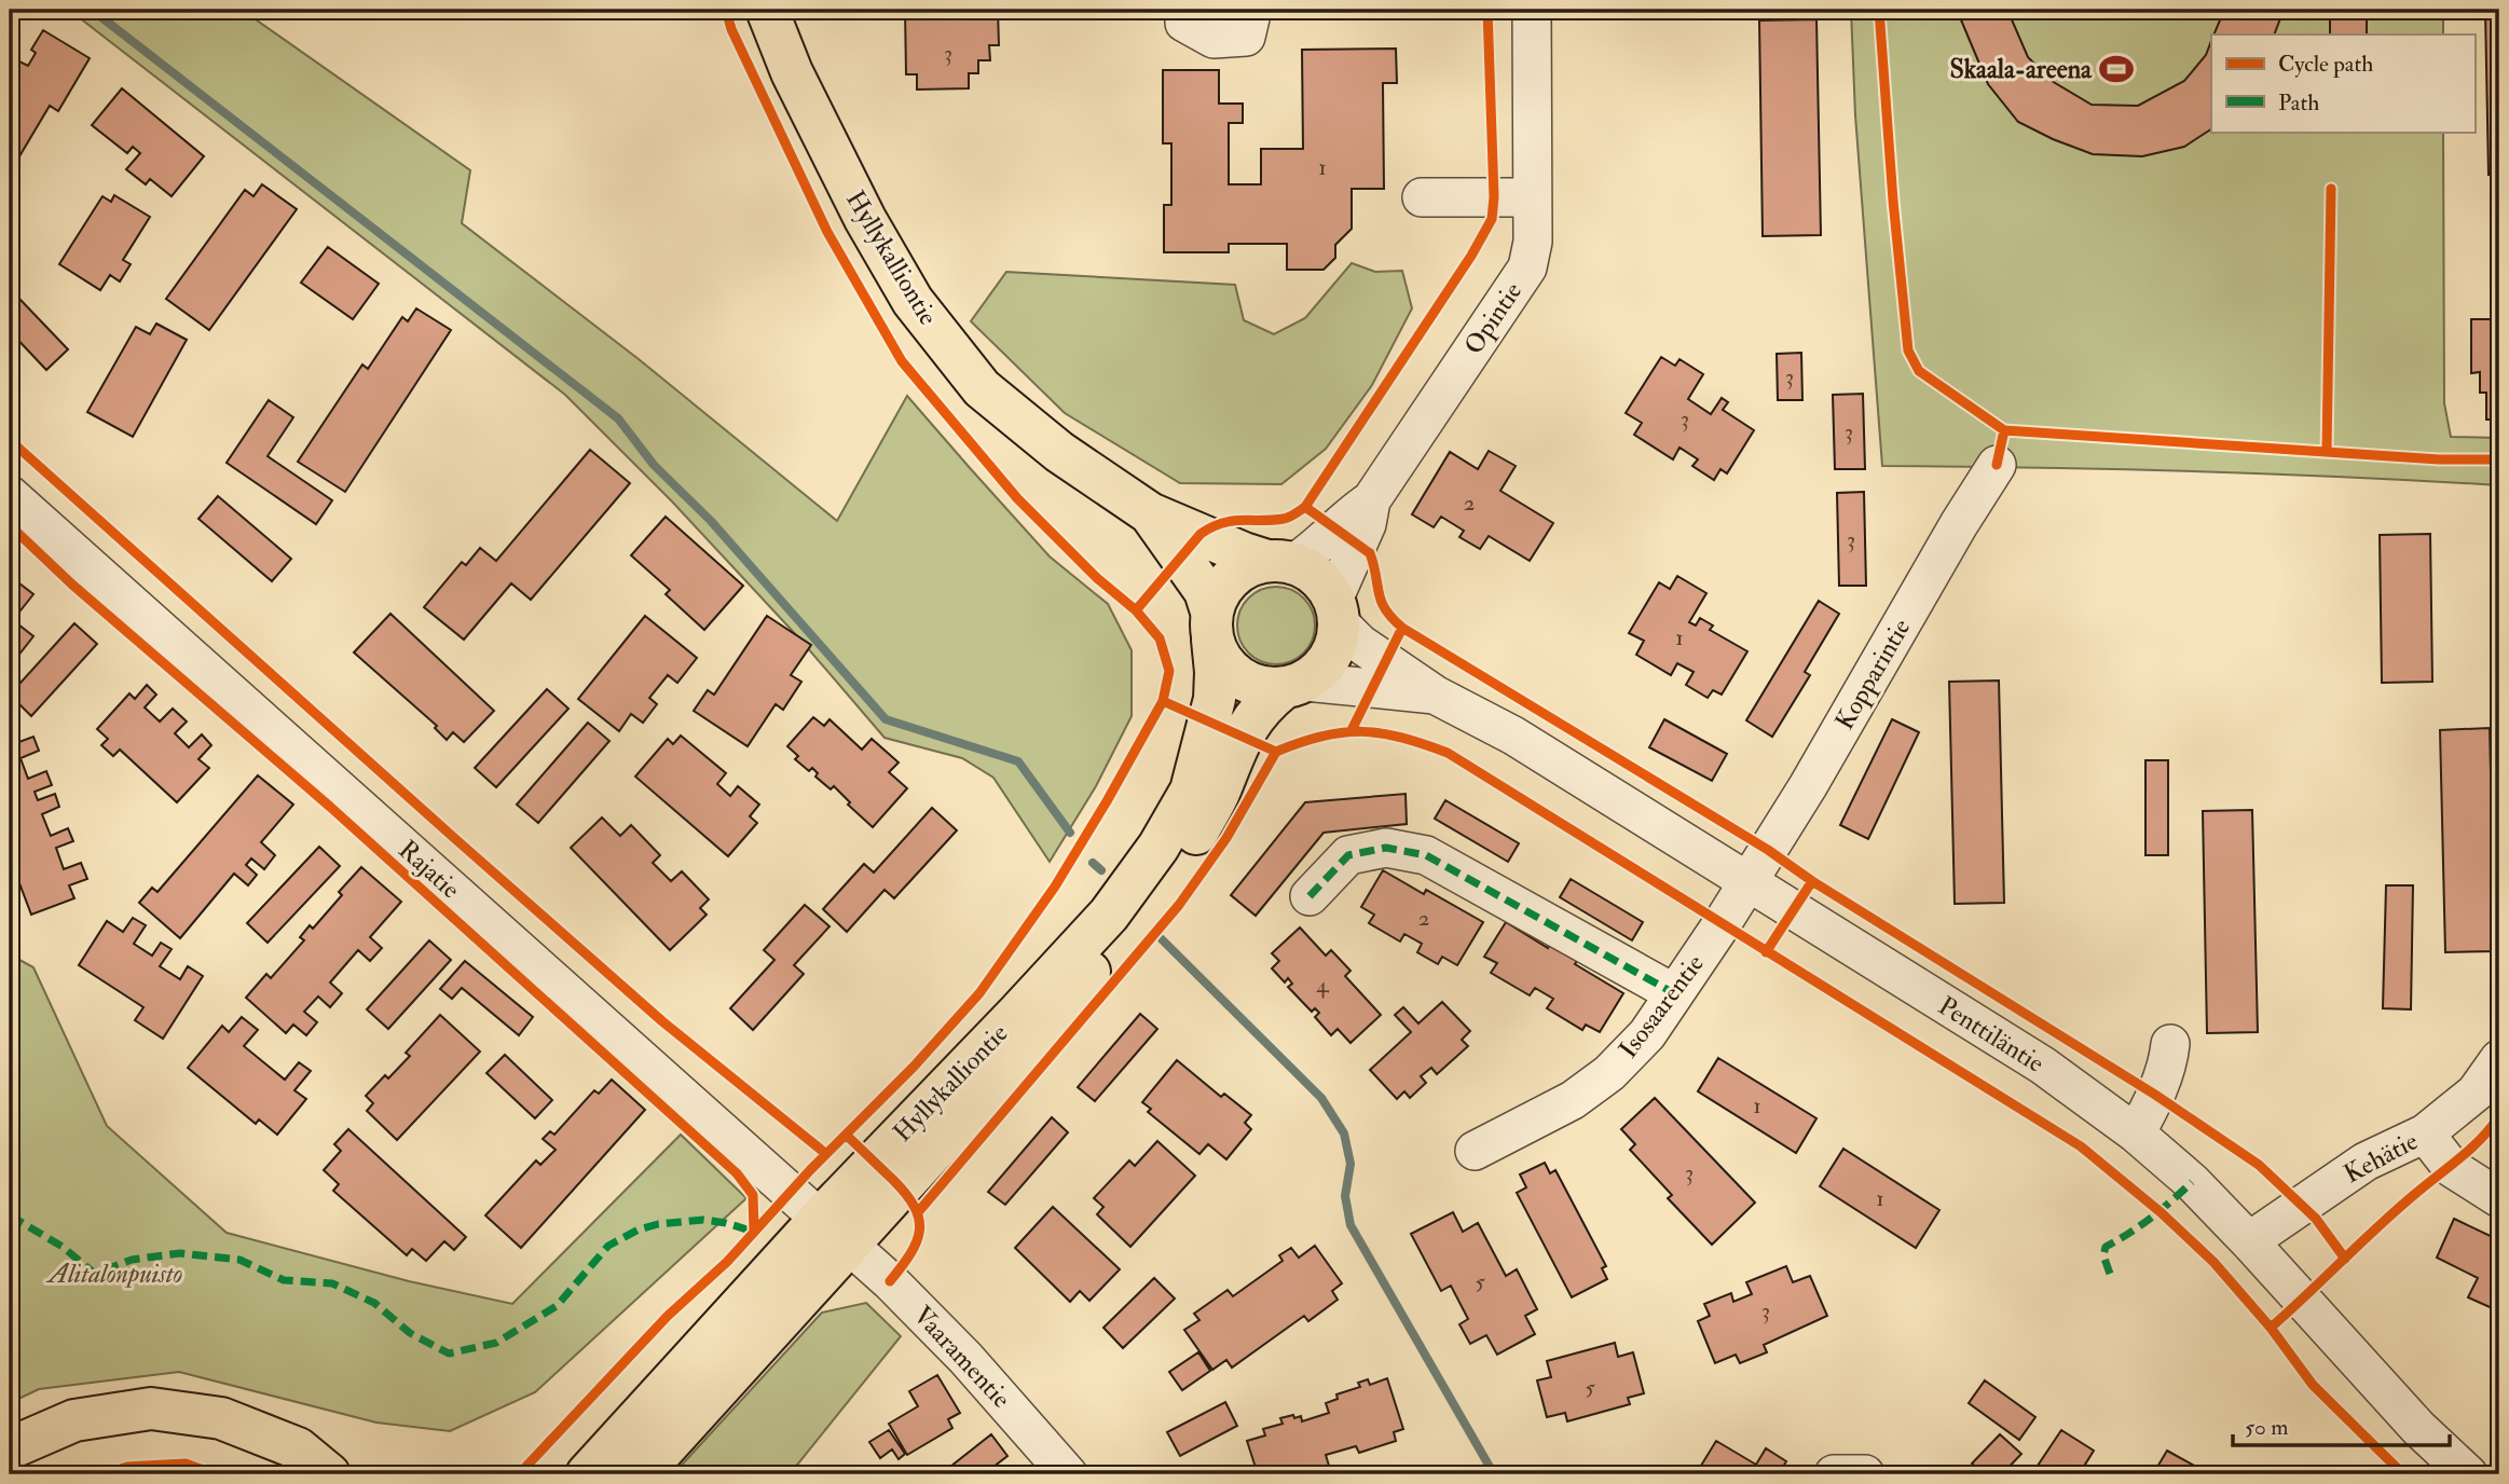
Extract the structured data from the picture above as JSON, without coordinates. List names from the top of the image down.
{
  "streets": {
    "main road": ["Hyllykalliontie"],
    "street": [
      "Opintie",
      "Kopparintie",
      "Rajatie",
      "Isosaarentie",
      "Penttiläntie",
      "Kehätie",
      "Vaaramentie"
    ]
  },
  "crossings": [
    ["Hyllykalliontie", "Opintie"],
    ["Hyllykalliontie", "Rajatie"],
    ["Hyllykalliontie", "Penttiläntie"],
    ["Hyllykalliontie", "Vaaramentie"],
    ["Opintie", "Penttiläntie"],
    ["Kopparintie", "Isosaarentie"],
    ["Kopparintie", "Penttiläntie"],
    ["Rajatie", "Vaaramentie"],
    ["Isosaarentie", "Penttiläntie"],
    ["Penttiläntie", "Kehätie"]
  ],
  "parks": ["Alitalonpuisto"],
  "places": {
    "sports": ["Skaala-areena"]
  },
  "house_numbers": [
    "3",
    "1",
    "3",
    "3",
    "3",
    "2",
    "3",
    "1",
    "2",
    "4",
    "1",
    "3",
    "1",
    "5",
    "3",
    "5"
  ],
  "legend": ["Cycle path", "Path"],
  "scale_bar": "50 m"
}
